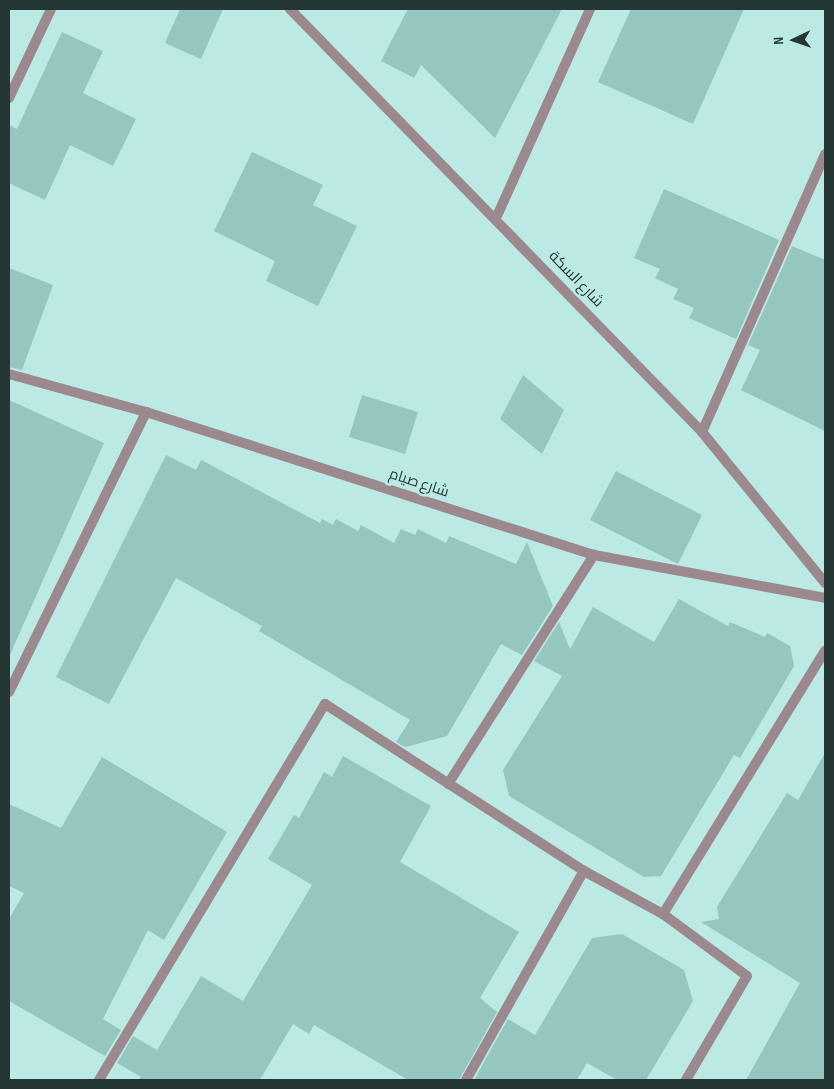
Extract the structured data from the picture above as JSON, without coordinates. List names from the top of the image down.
{
  "streets": {
    "street": ["شارع السكة", "شارع صيام"]
  },
  "north": "left"
}
